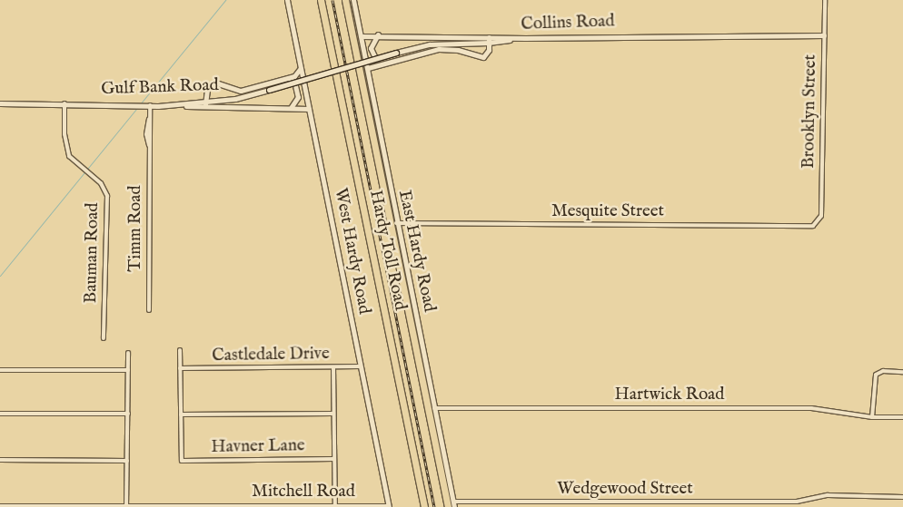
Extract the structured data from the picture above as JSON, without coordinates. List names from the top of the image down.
{
  "streets": {
    "highway": ["Hardy Toll Road"],
    "main road": ["Gulf Bank Road", "West Hardy Road", "East Hardy Road"],
    "street": [
      "Collins Road",
      "Brooklyn Street",
      "Mesquite Street",
      "Timm Road",
      "Bauman Road",
      "Castledale Drive",
      "Hartwick Road",
      "Havner Lane",
      "Wedgewood Street",
      "Mitchell Road"
    ]
  },
  "crossings": [
    ["Collins Road", "Brooklyn Street"],
    ["Gulf Bank Road", "Timm Road"],
    ["Gulf Bank Road", "Bauman Road"],
    ["Brooklyn Street", "Mesquite Street"],
    ["Mesquite Street", "East Hardy Road"],
    ["West Hardy Road", "Castledale Drive"],
    ["West Hardy Road", "Mitchell Road"],
    ["East Hardy Road", "Hartwick Road"],
    ["East Hardy Road", "Wedgewood Street"]
  ]
}
